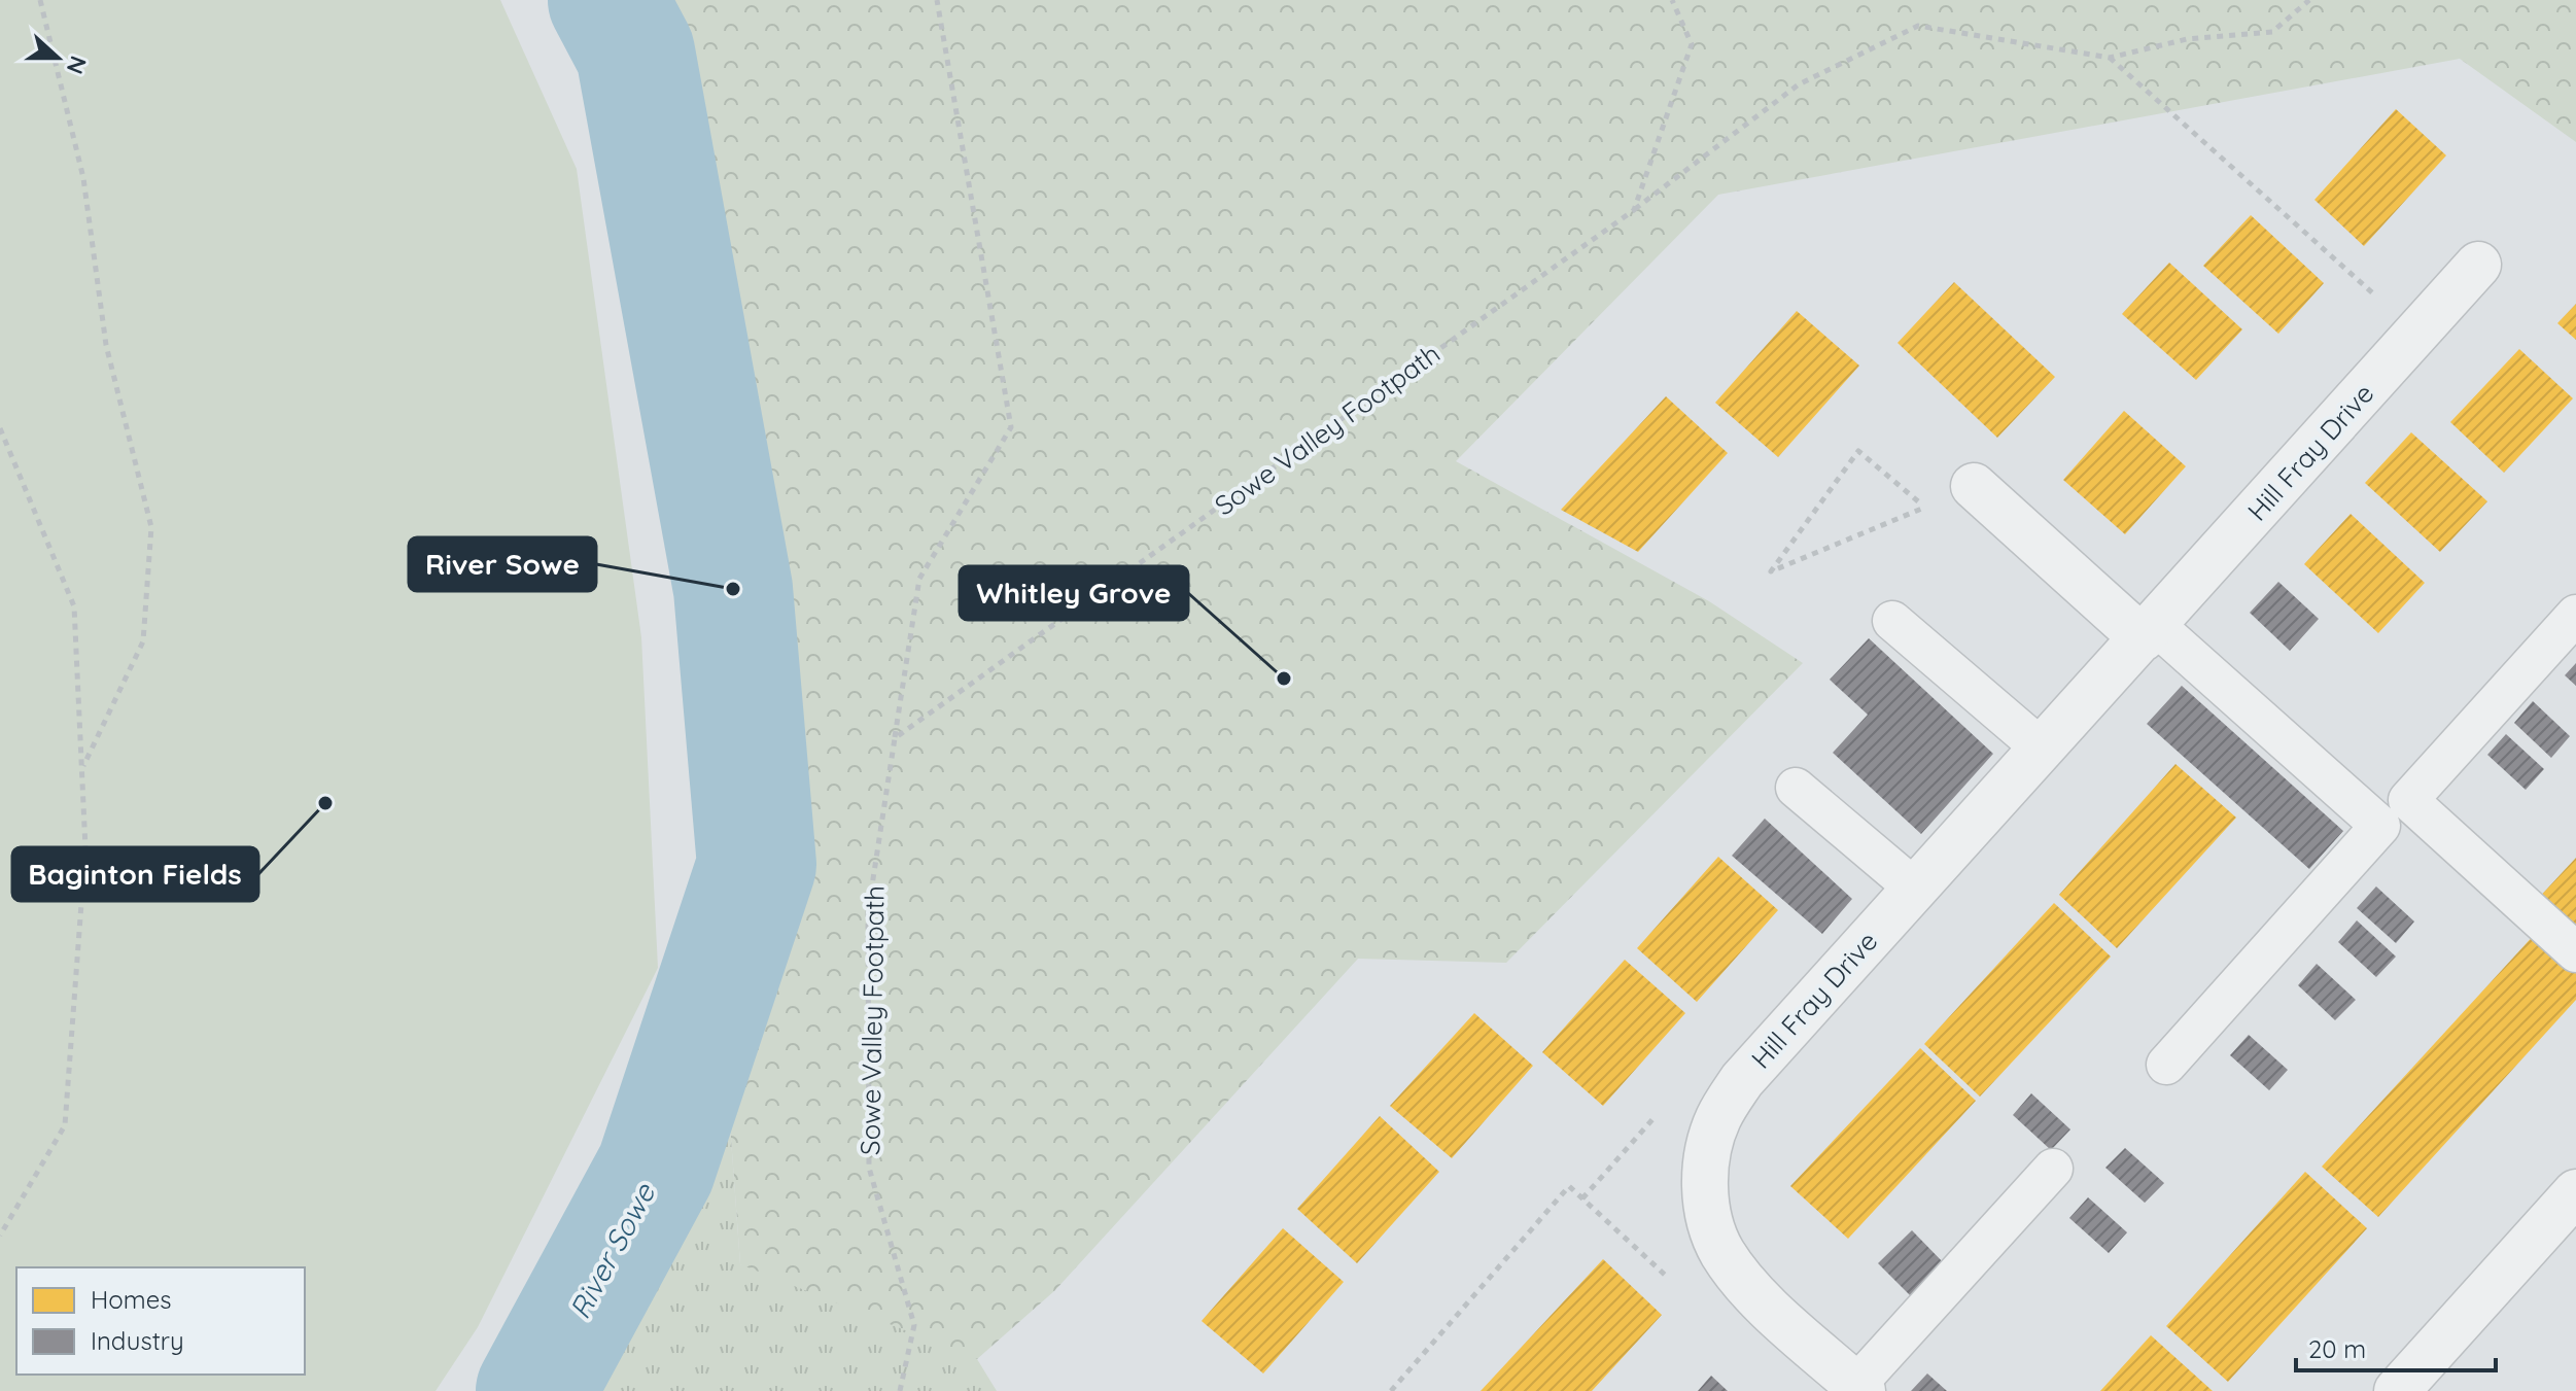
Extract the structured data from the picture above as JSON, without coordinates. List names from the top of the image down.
{
  "streets": {
    "street": ["Hill Fray Drive"],
    "path": ["Sowe Valley Footpath"]
  },
  "water": ["River Sowe"],
  "places": ["River Sowe", "Whitley Grove", "Baginton Fields"],
  "legend": ["Homes", "Industry"],
  "scale_bar": "20 m",
  "north": "right"
}
